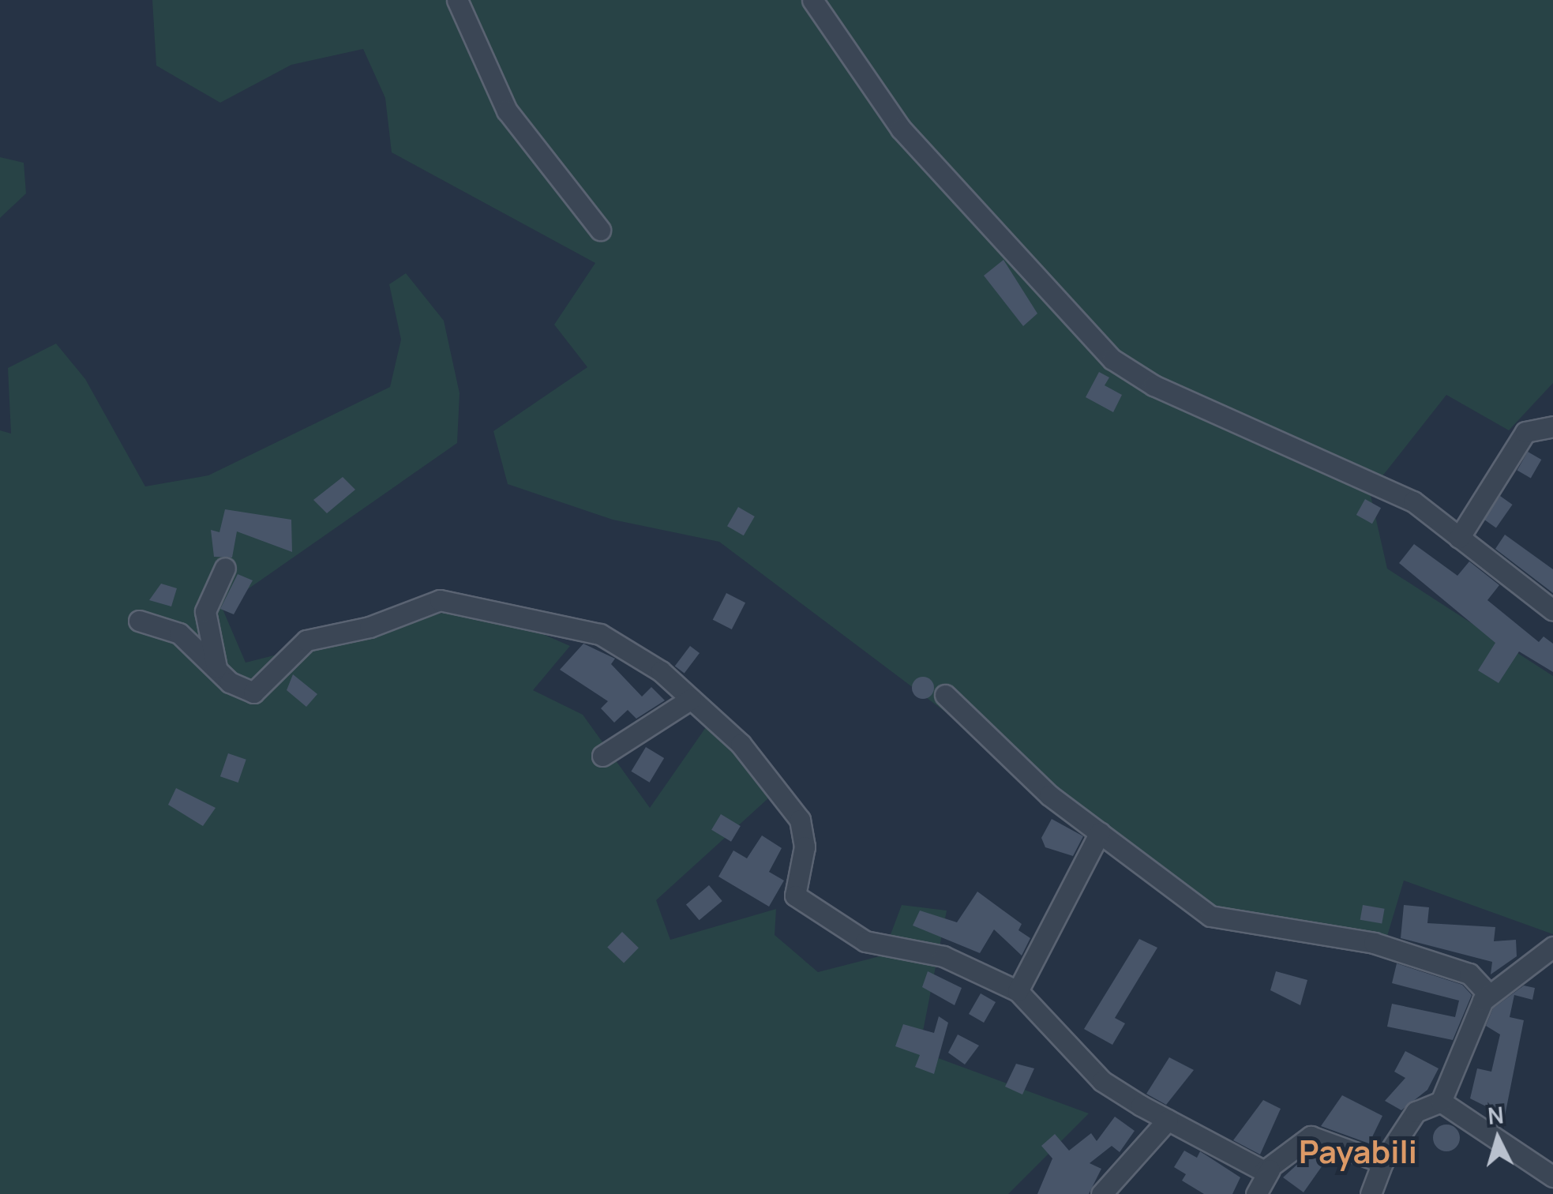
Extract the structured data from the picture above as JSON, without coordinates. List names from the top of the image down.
{
  "districts": ["Payabili"],
  "north": "top"
}
